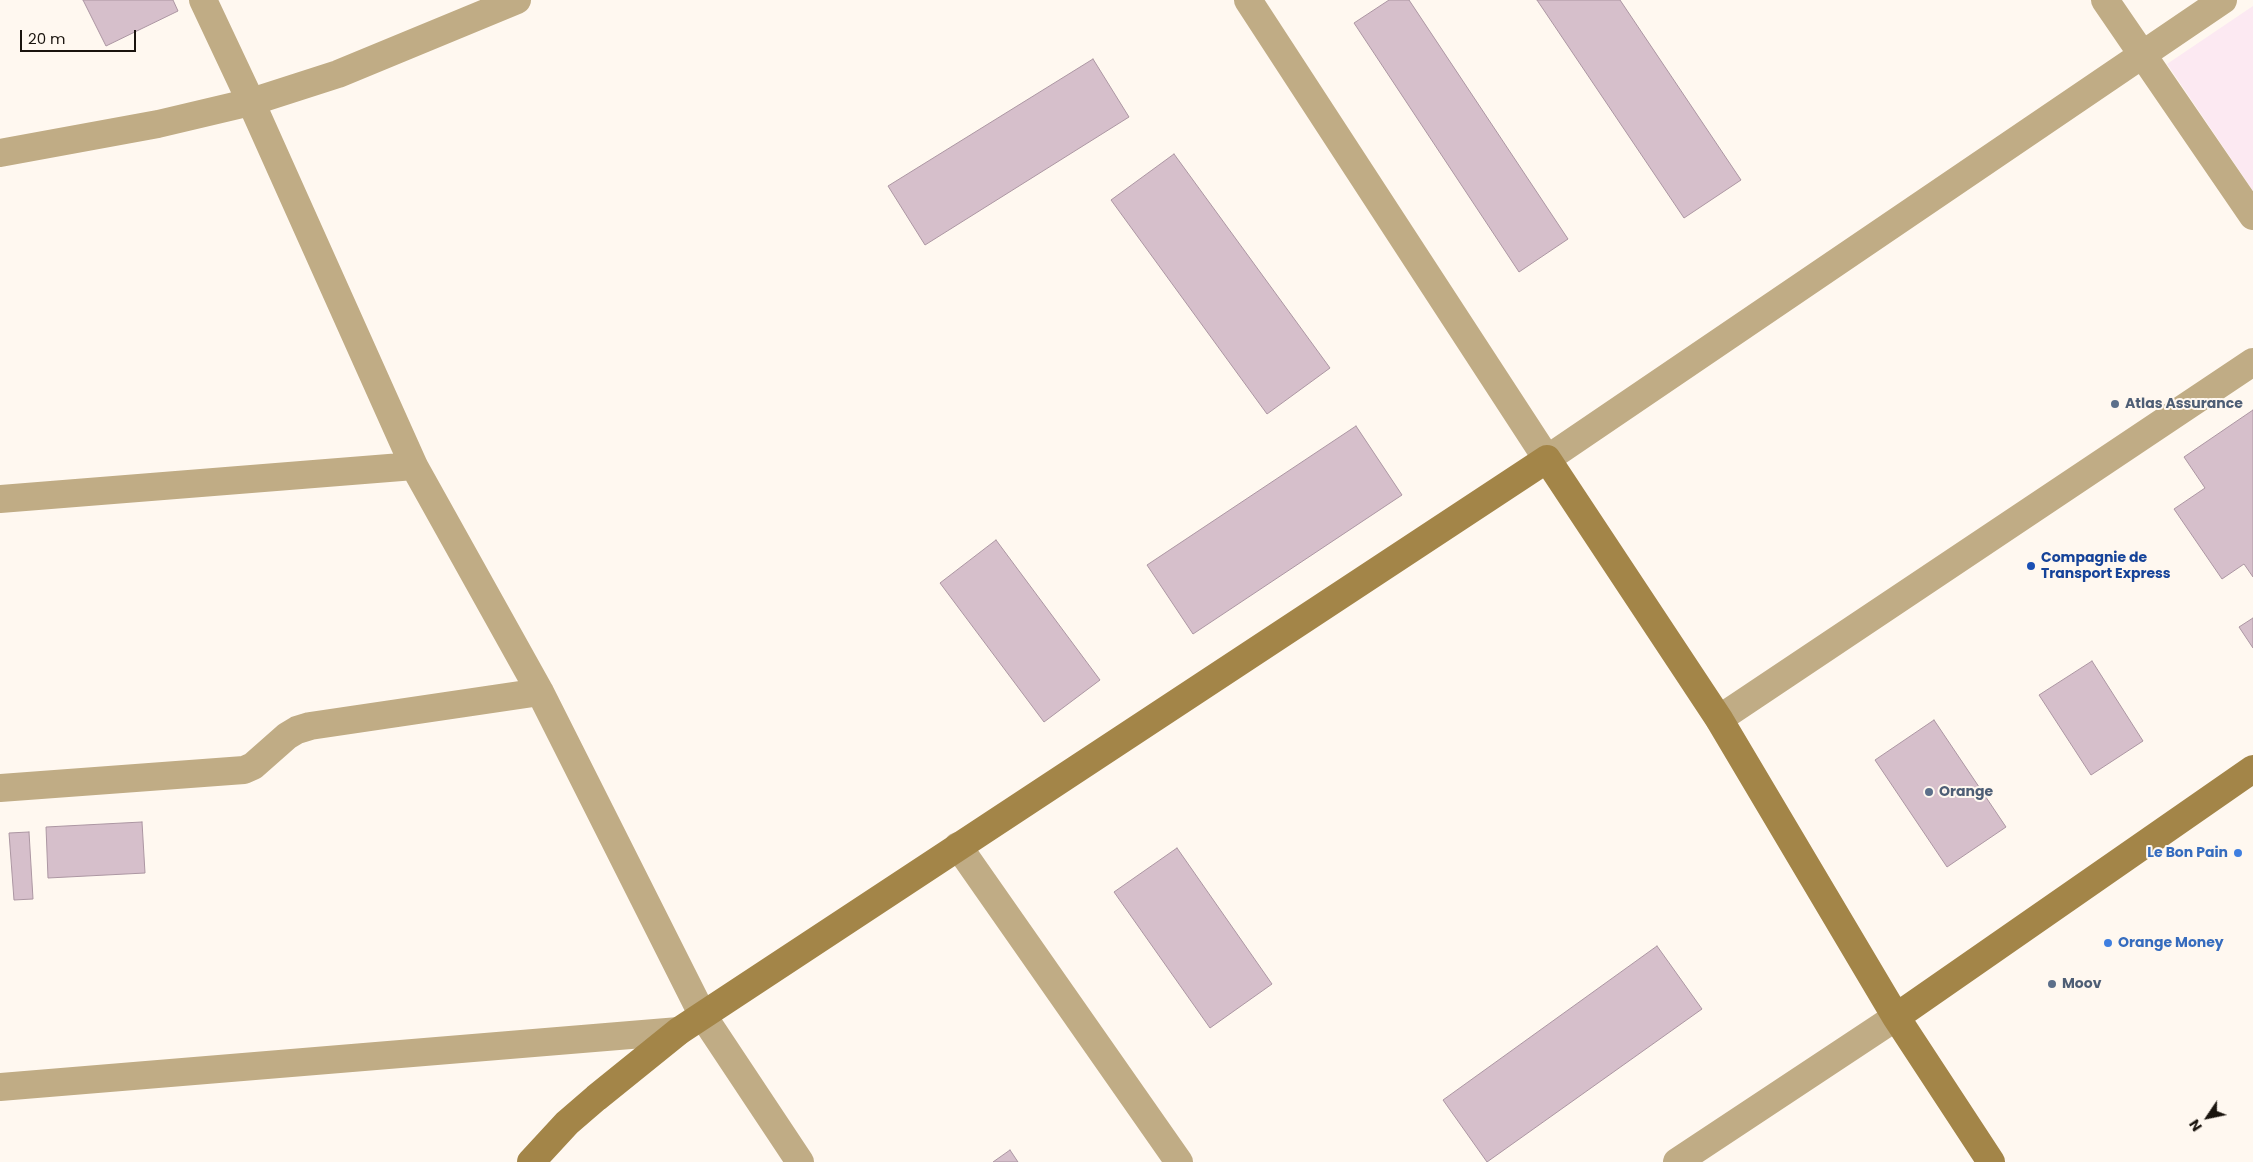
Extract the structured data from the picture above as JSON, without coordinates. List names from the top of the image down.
{
  "places": [
    "Atlas Assurance",
    "Compagnie de Transport Express",
    "Orange",
    "Le Bon Pain",
    "Orange Money",
    "Moov"
  ],
  "scale_bar": "20 m",
  "north": "bottom left"
}
